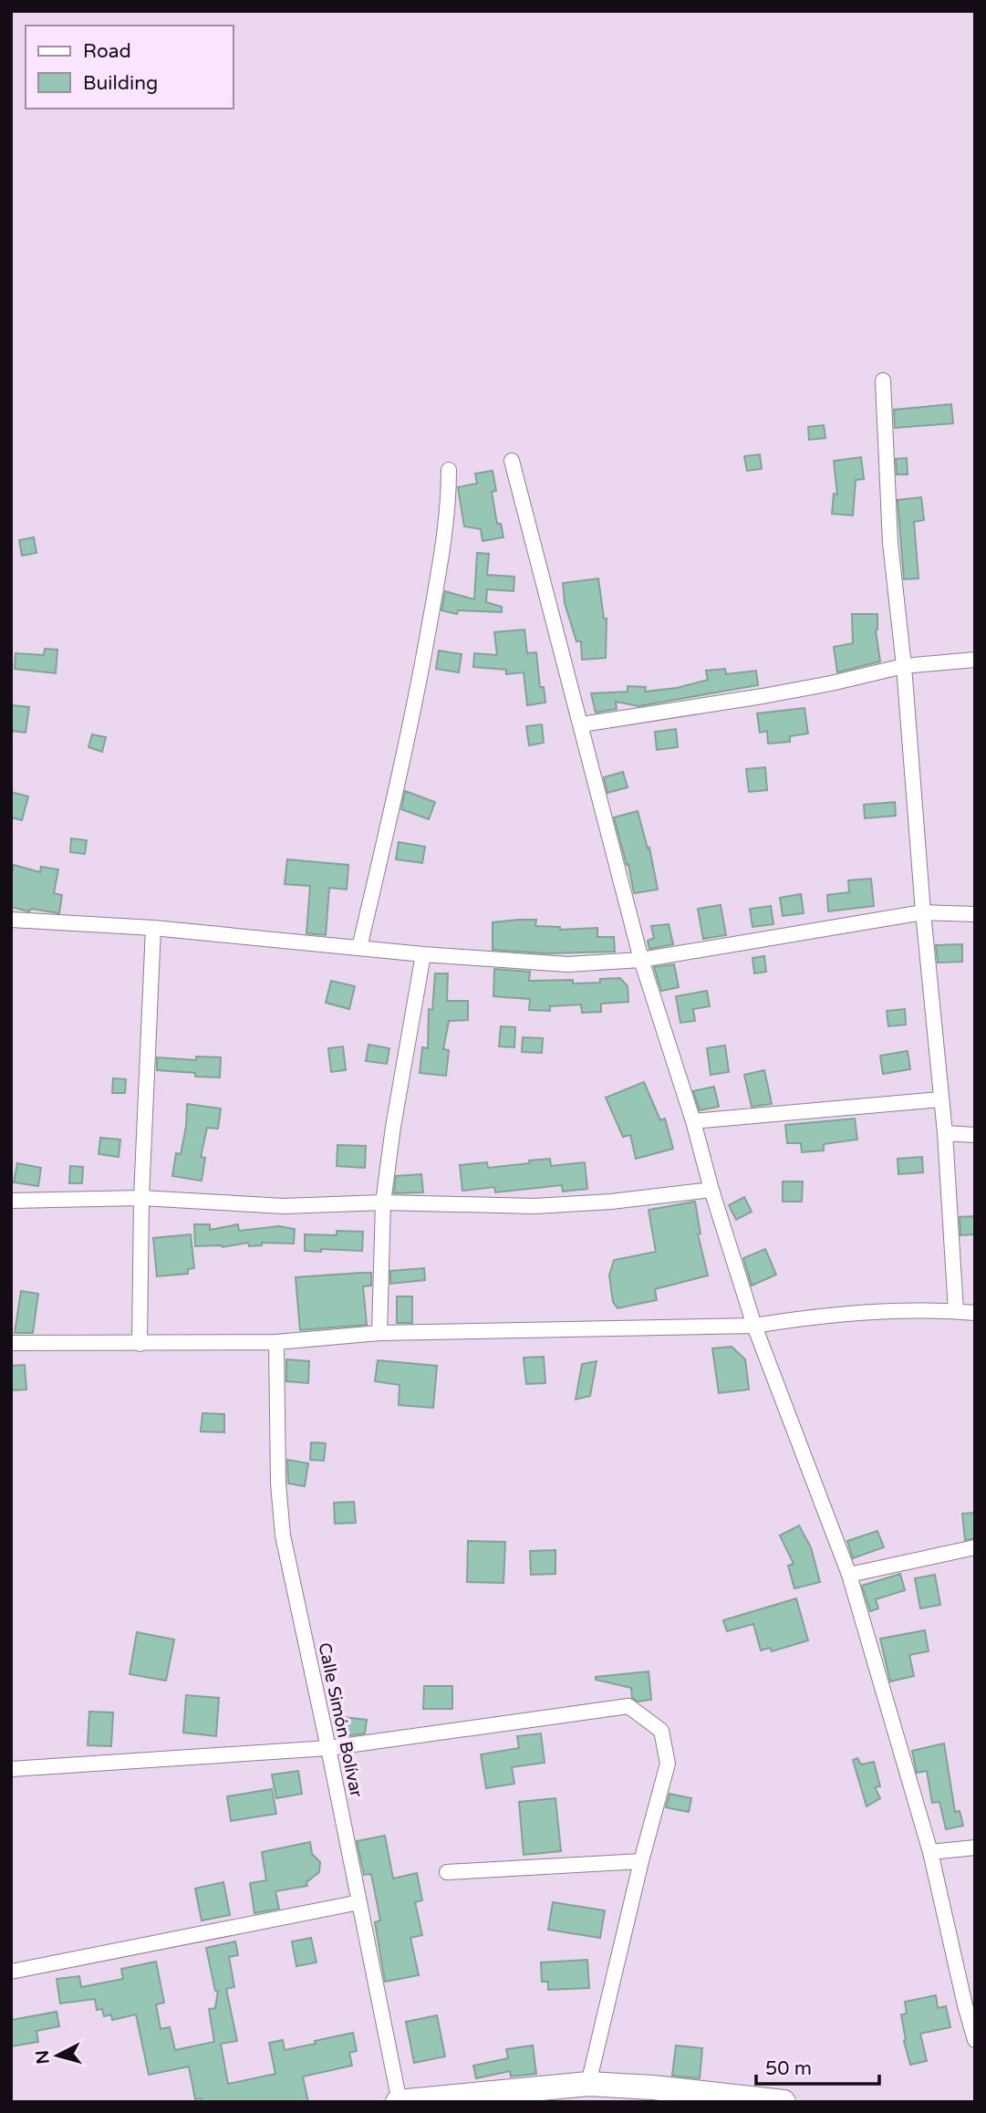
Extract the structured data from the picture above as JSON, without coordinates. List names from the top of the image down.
{
  "streets": {
    "street": ["Calle Simón Bolívar"]
  },
  "legend": ["Road", "Building"],
  "scale_bar": "50 m",
  "north": "left"
}
